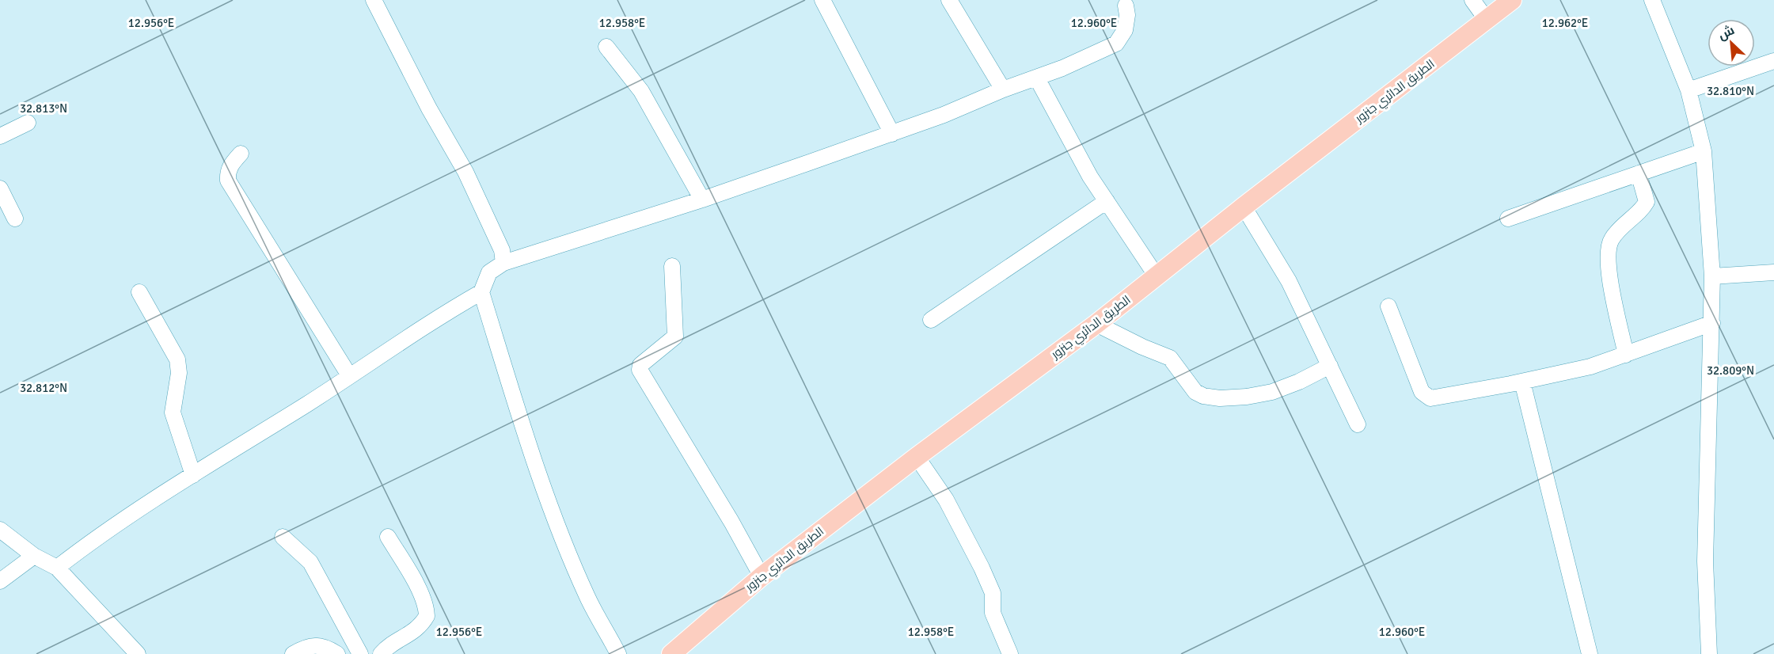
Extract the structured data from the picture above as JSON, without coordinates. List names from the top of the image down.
{
  "streets": {
    "main road": ["الطريق الدائري جنزور"]
  },
  "north": "top left",
  "coordinates": [
    "12.956°E",
    "12.960°E",
    "12.962°E",
    "12.958°E",
    "32.810°N",
    "32.813°N",
    "32.809°N",
    "32.812°N"
  ]
}
